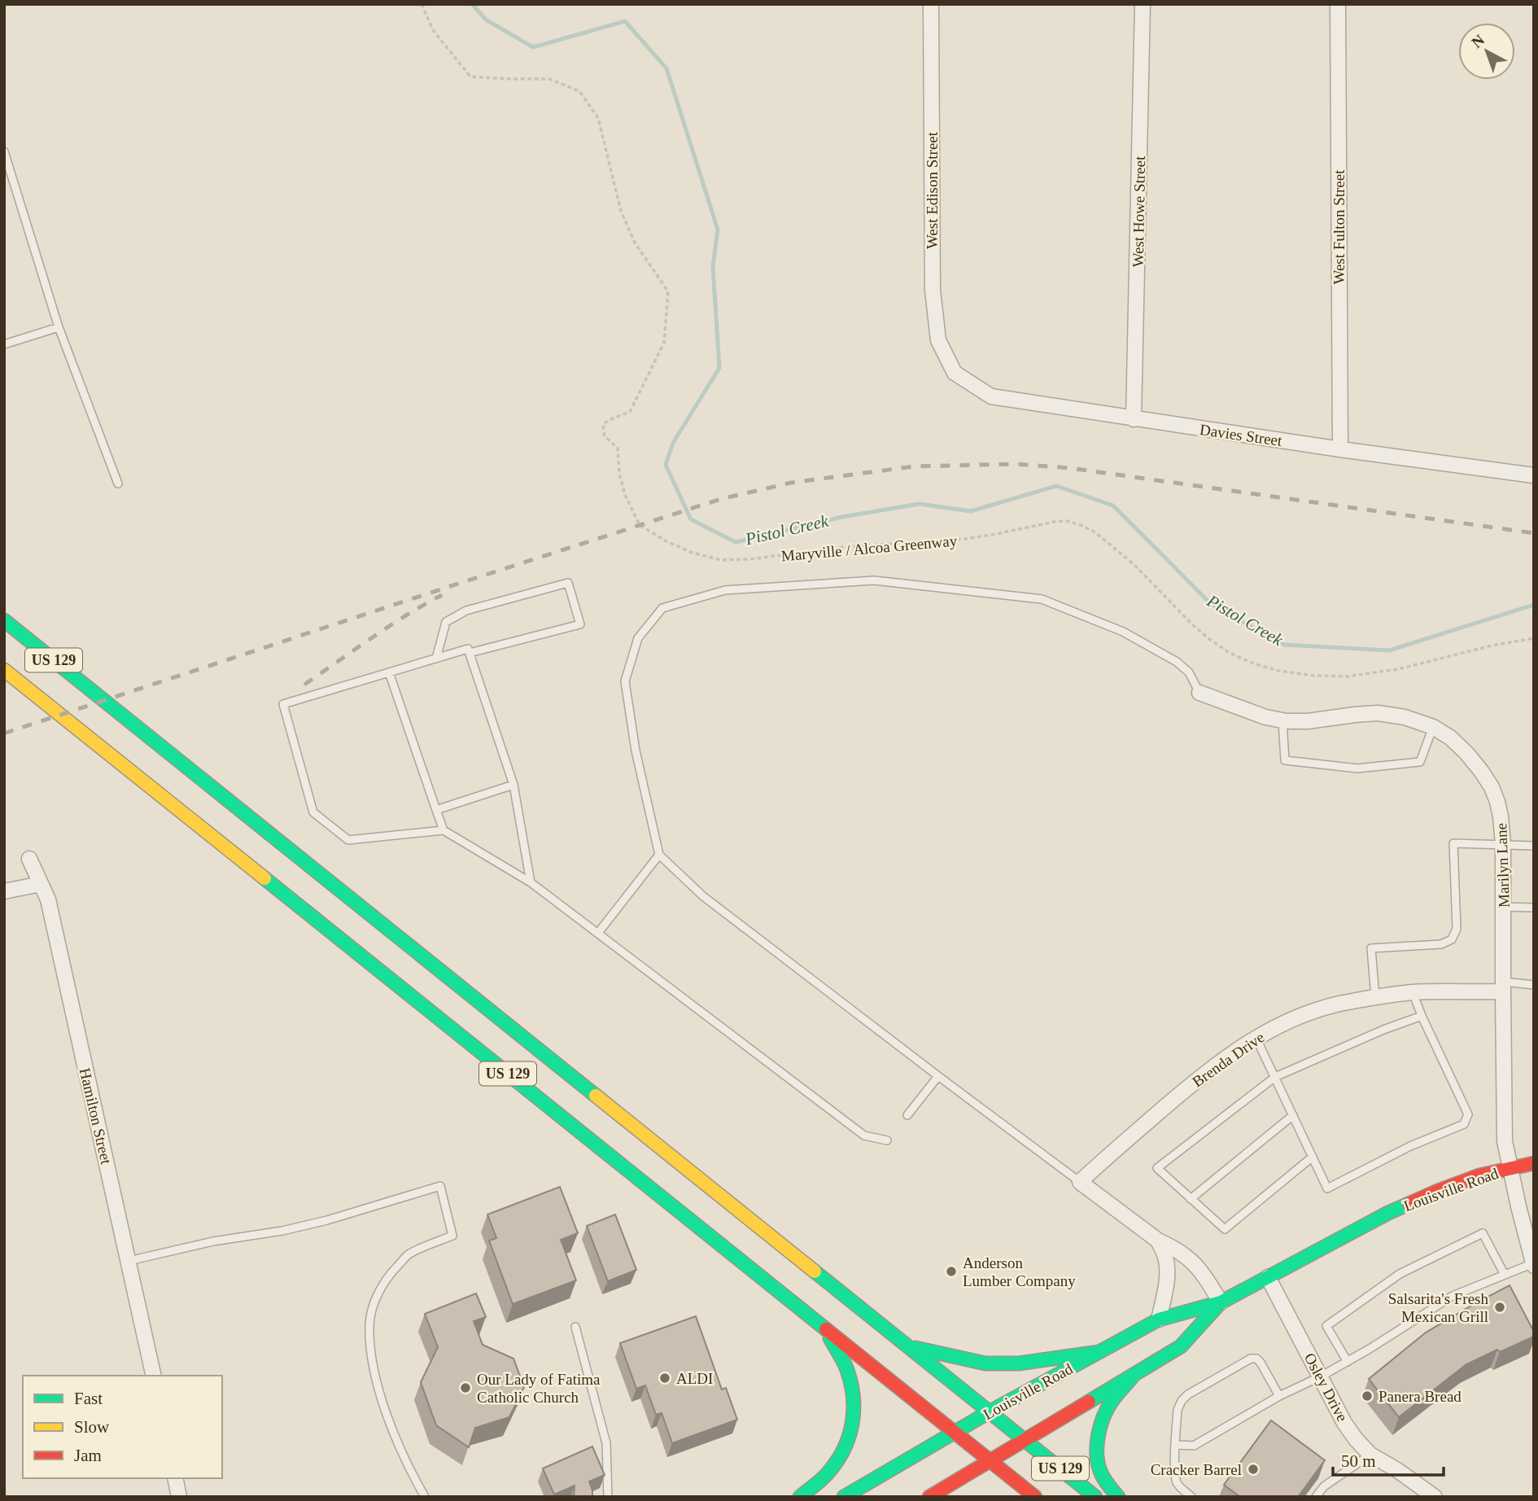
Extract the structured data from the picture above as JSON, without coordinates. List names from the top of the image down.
{
  "streets": {
    "main road": ["US 129", "Louisville Road"],
    "street": [
      "West Edison Street",
      "West Howe Street",
      "West Fulton Street",
      "Davies Street",
      "Marilyn Lane",
      "Brenda Drive",
      "Hamilton Street",
      "Osley Drive"
    ],
    "path": ["Maryville / Alcoa Greenway"]
  },
  "crossings": [
    ["West Edison Street", "Davies Street"],
    ["West Howe Street", "Davies Street"],
    ["West Fulton Street", "Davies Street"],
    ["US 129", "Louisville Road"],
    ["Marilyn Lane", "Brenda Drive"],
    ["Marilyn Lane", "Louisville Road"],
    ["Louisville Road", "Osley Drive"]
  ],
  "water": ["Pistol Creek"],
  "places": [
    "Anderson Lumber Company",
    "Salsarita's Fresh Mexican Grill",
    "ALDI",
    "Our Lady of Fatima Catholic Church",
    "Panera Bread",
    "Cracker Barrel"
  ],
  "legend": ["Fast", "Slow", "Jam"],
  "scale_bar": "50 m",
  "north": "top left"
}
